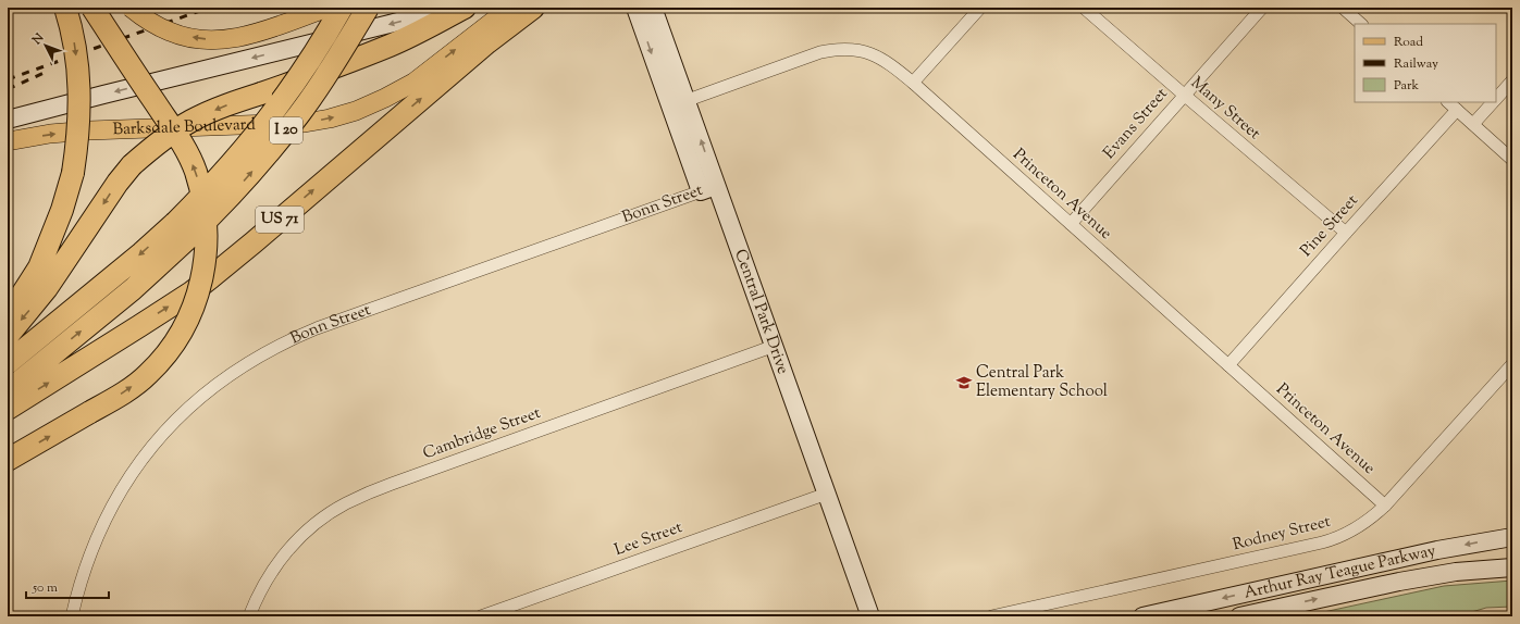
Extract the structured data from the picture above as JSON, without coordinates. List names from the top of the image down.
{
  "streets": {
    "highway": ["I 20", "US 71"],
    "main road": ["Barksdale Boulevard"],
    "street": [
      "Many Street",
      "Evans Street",
      "Princeton Avenue",
      "Bonn Street",
      "Pine Street",
      "Central Park Drive",
      "Cambridge Street",
      "Rodney Street",
      "Lee Street",
      "Arthur Ray Teague Parkway"
    ]
  },
  "crossings": [
    ["Many Street", "Evans Street"],
    ["Many Street", "Pine Street"],
    ["Evans Street", "Princeton Avenue"],
    ["Princeton Avenue", "Pine Street"],
    ["Princeton Avenue", "Central Park Drive"],
    ["Princeton Avenue", "Rodney Street"],
    ["Bonn Street", "Central Park Drive"],
    ["Central Park Drive", "Cambridge Street"],
    ["Central Park Drive", "Lee Street"]
  ],
  "places": {
    "school or university": ["Central Park Elementary School"]
  },
  "legend": ["Road", "Railway", "Park"],
  "scale_bar": "50 m",
  "north": "top left"
}
